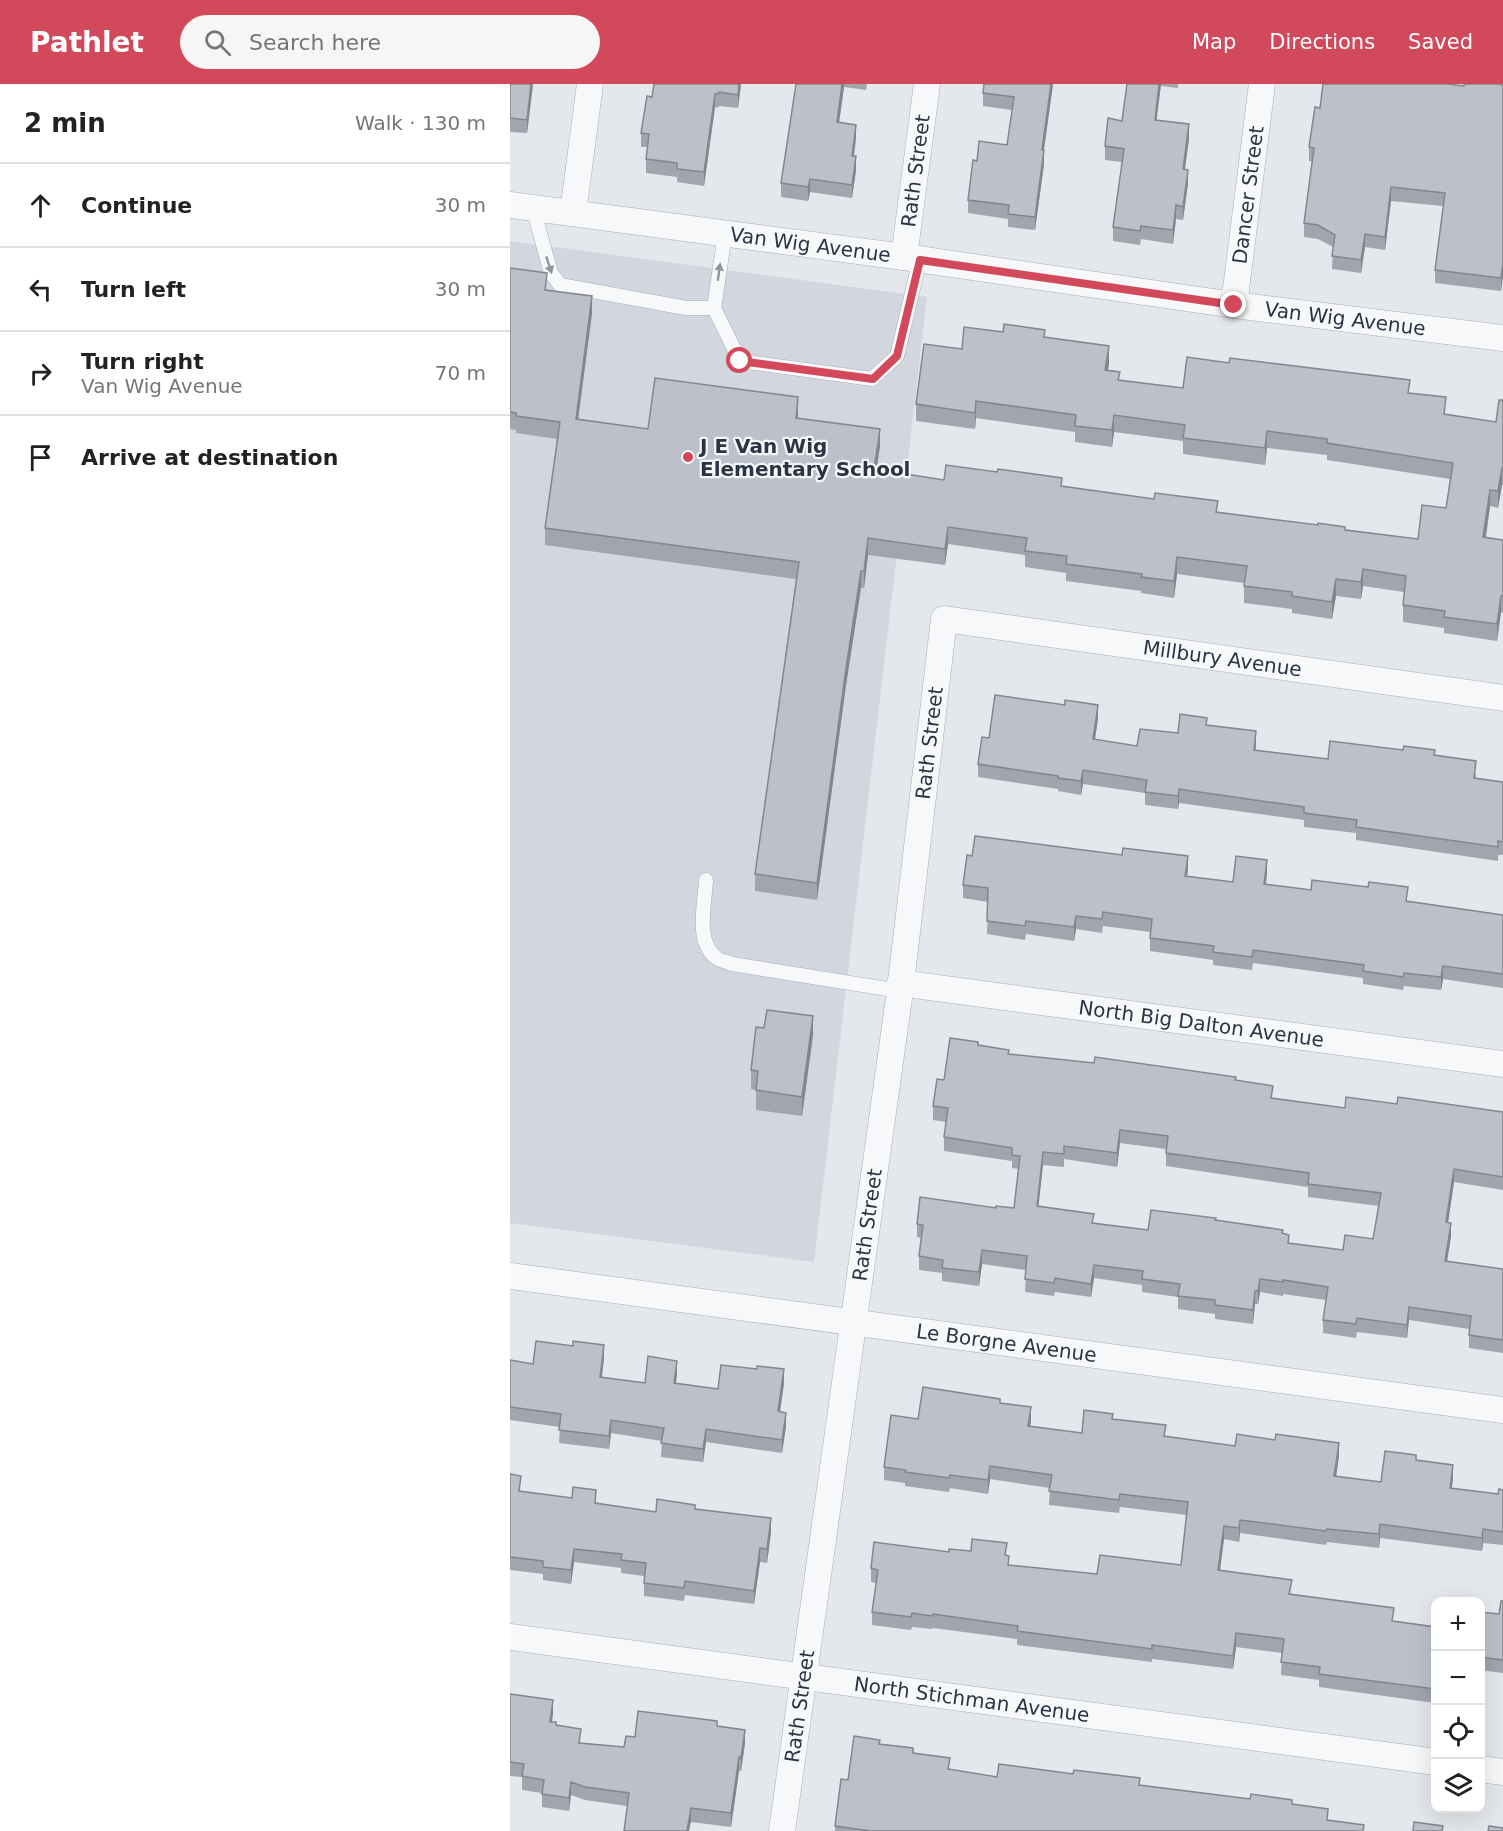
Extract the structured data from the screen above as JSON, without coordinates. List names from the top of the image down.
{
  "streets": {
    "street": [
      "Rath Street",
      "Dancer Street",
      "Van Wig Avenue",
      "Millbury Avenue",
      "North Big Dalton Avenue",
      "Le Borgne Avenue",
      "North Stichman Avenue"
    ]
  },
  "crossings": [
    ["Rath Street", "Van Wig Avenue"],
    ["Rath Street", "Millbury Avenue"],
    ["Rath Street", "North Big Dalton Avenue"],
    ["Rath Street", "Le Borgne Avenue"],
    ["Rath Street", "North Stichman Avenue"],
    ["Dancer Street", "Van Wig Avenue"]
  ],
  "places": ["J E Van Wig Elementary School"],
  "page": {
    "header": "Pathlet",
    "search": "Search here",
    "nav": ["Map", "Directions", "Saved"],
    "heading": ["2 min", "Walk · 130 m"],
    "list": [
      ["Continue", "30 m"],
      ["Turn left", "30 m"],
      ["Turn right", "Van Wig Avenue", "70 m"],
      "Arrive at destination"
    ],
    "map_buttons": ["+", "−"]
  }
}
